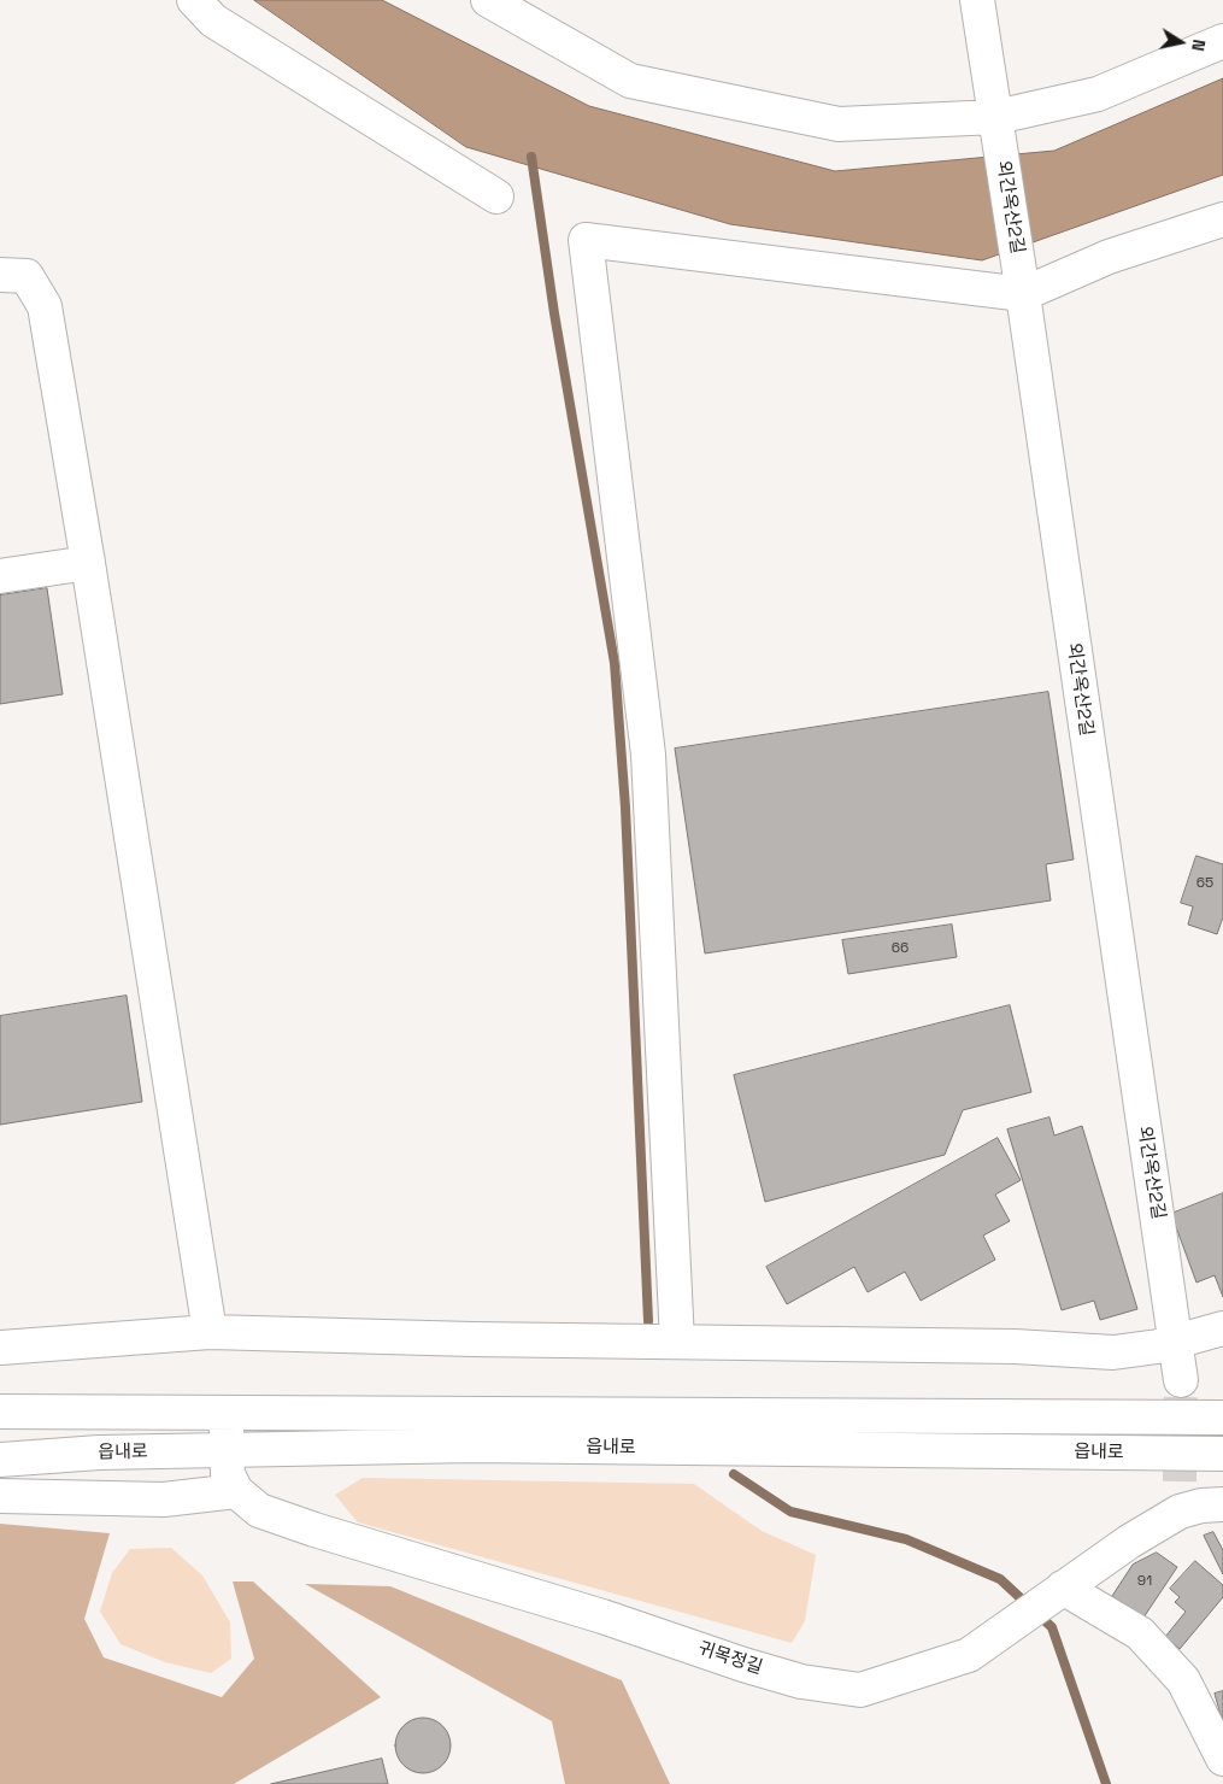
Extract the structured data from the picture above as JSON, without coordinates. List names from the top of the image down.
{
  "streets": {
    "street": ["외간옥산2길", "읍내로", "귀목정길"]
  },
  "house_numbers": ["65", "66", "91"],
  "north": "right"
}
